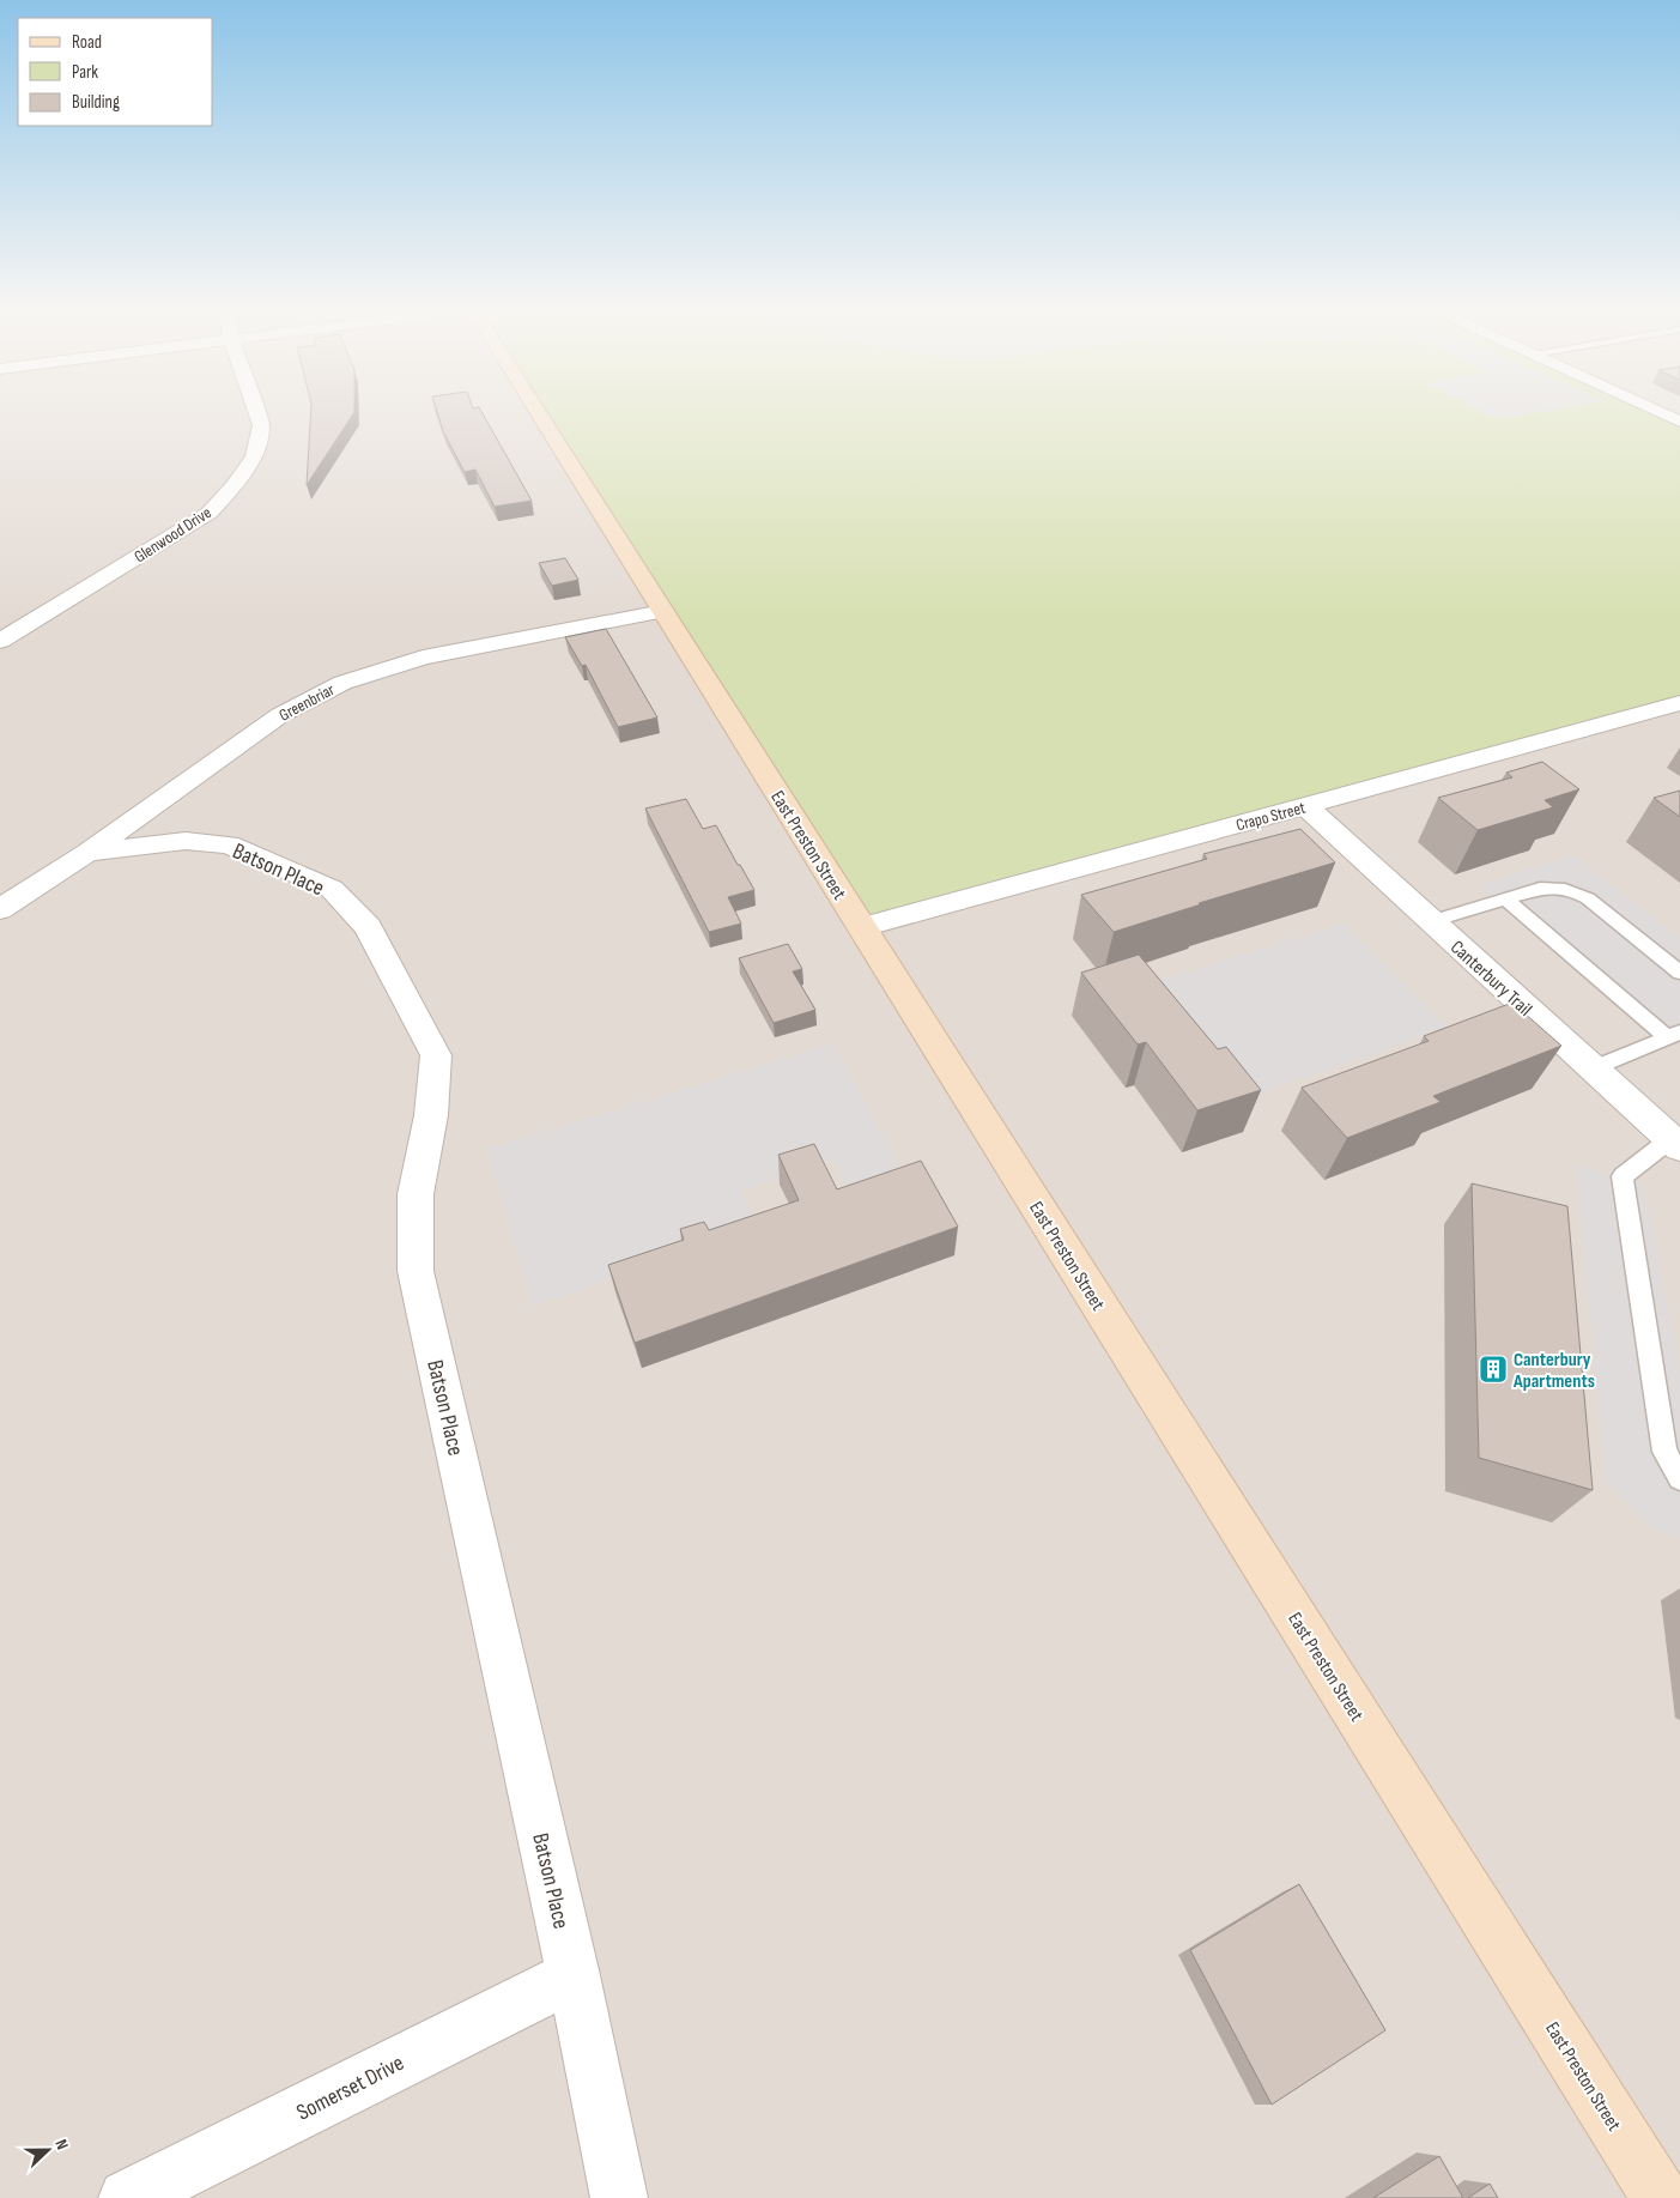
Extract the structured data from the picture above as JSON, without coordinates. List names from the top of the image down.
{
  "streets": {
    "street": [
      "Glenwood Drive",
      "Greenbriar",
      "Crapo Street",
      "East Preston Street",
      "Batson Place",
      "Canterbury Trail",
      "Somerset Drive"
    ]
  },
  "crossings": [
    ["Greenbriar", "East Preston Street"],
    ["Greenbriar", "Batson Place"],
    ["Crapo Street", "East Preston Street"],
    ["Crapo Street", "Canterbury Trail"],
    ["Batson Place", "Somerset Drive"]
  ],
  "places": {
    "building": ["Canterbury Apartments"]
  },
  "legend": ["Road", "Park", "Building"],
  "north": "right"
}
